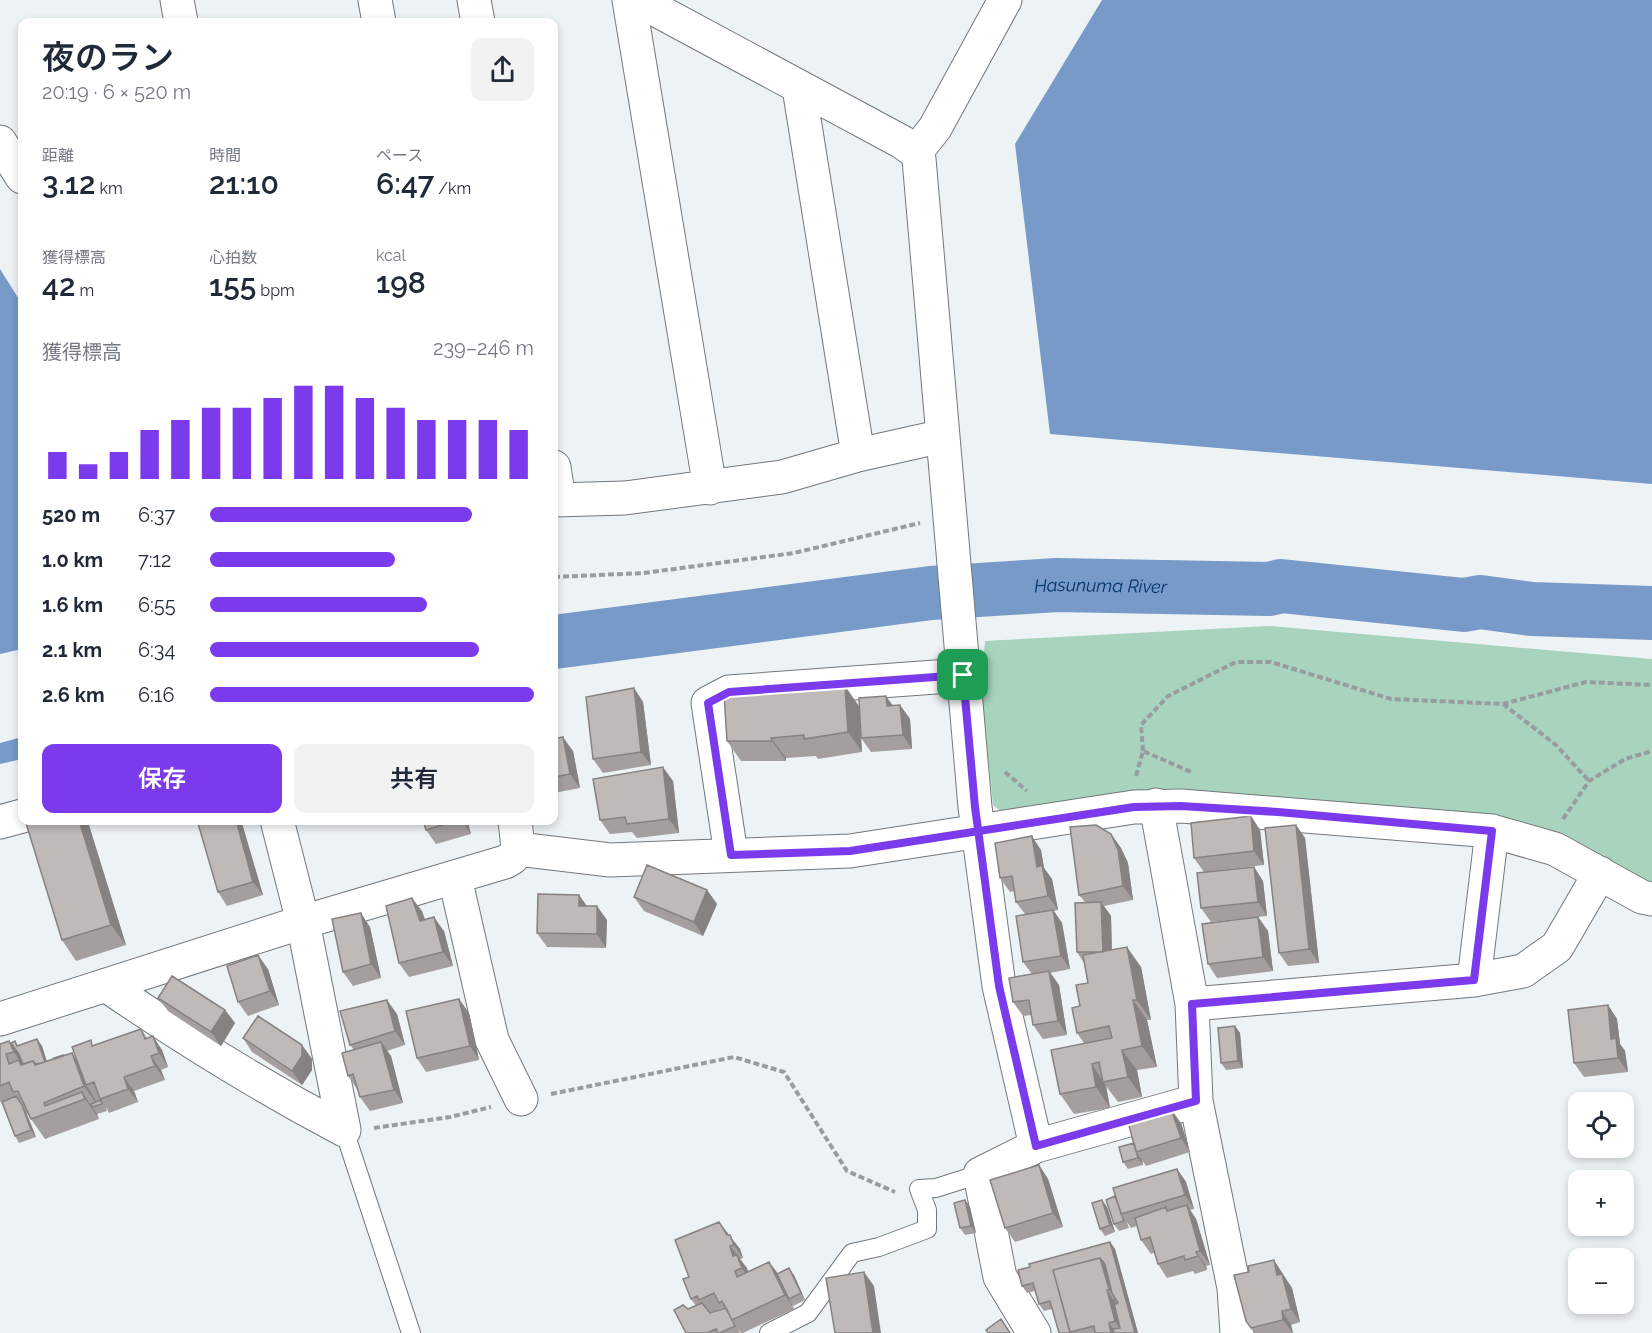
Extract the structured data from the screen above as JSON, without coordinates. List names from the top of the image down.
{
  "water": ["Hasunuma River"],
  "page": {
    "heading": ["夜のラン", "20:19 · 6 × 520 m"],
    "stats": [
      ["距離", "3.12 km"],
      ["時間", "21:10"],
      ["ペース", "6:47 /km"],
      ["獲得標高", "42 m"],
      ["心拍数", "155 bpm"],
      ["kcal", "198"]
    ],
    "chart": ["獲得標高", "239–246 m"],
    "list": [
      {
        "name": "520 m",
        "note": "6:37"
      },
      {
        "name": "1.0 km",
        "note": "7:12"
      },
      {
        "name": "1.6 km",
        "note": "6:55"
      },
      {
        "name": "2.1 km",
        "note": "6:34"
      },
      {
        "name": "2.6 km",
        "note": "6:16"
      }
    ],
    "buttons": ["保存", "共有"],
    "map_buttons": ["+", "−"]
  }
}
